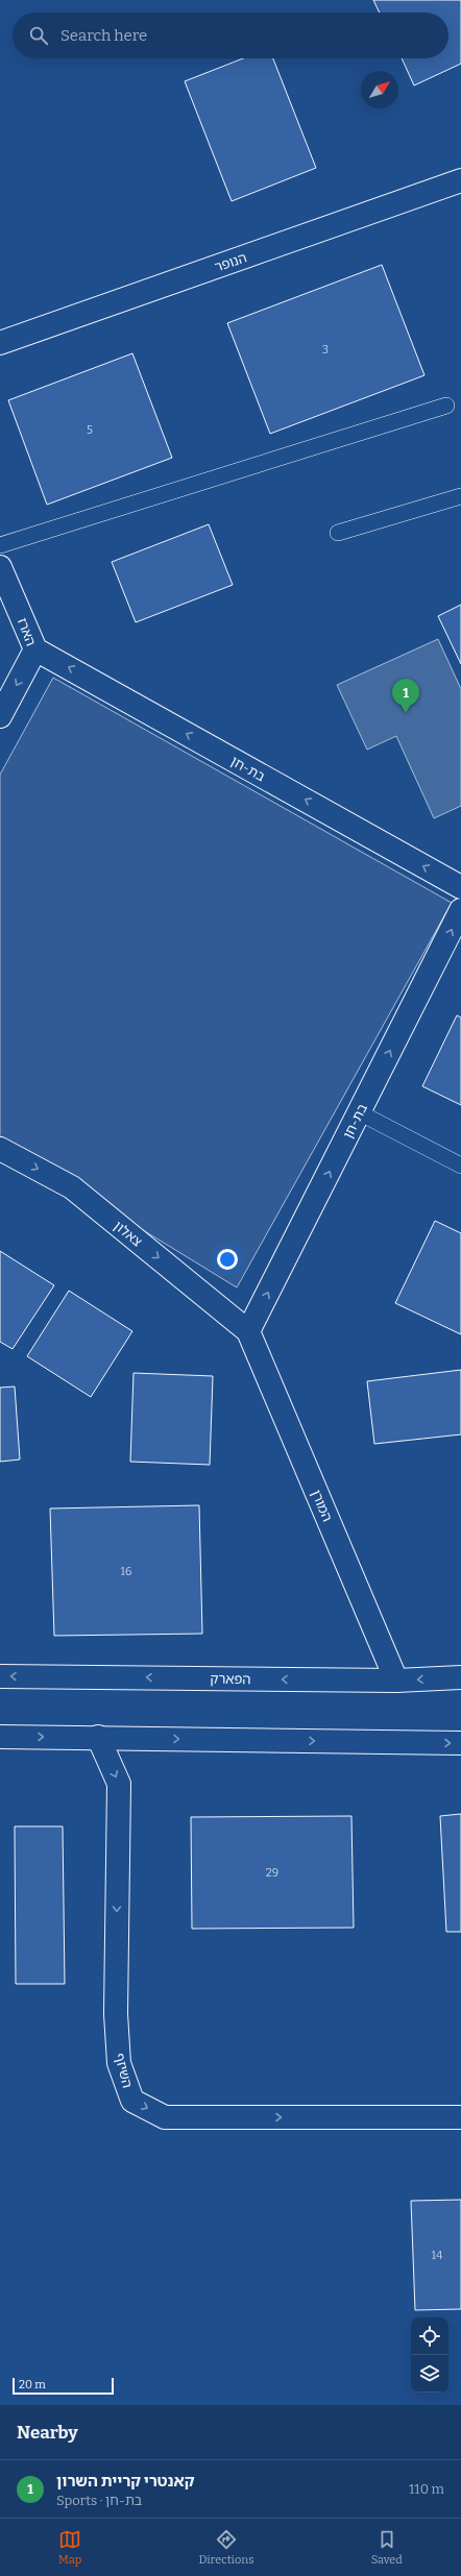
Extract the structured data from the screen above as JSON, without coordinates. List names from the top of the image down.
{
  "streets": {
    "street": [
      "הנופר",
      "הארז",
      "בת-חן",
      "צאלון",
      "המורן",
      "הפארק",
      "השיזף"
    ]
  },
  "crossings": [
    ["הארז", "בת-חן"],
    ["בת-חן", "צאלון"],
    ["בת-חן", "המורן"],
    ["צאלון", "המורן"],
    ["המורן", "הפארק"]
  ],
  "one_way": ["הארז", "צאלון"],
  "house_numbers": [
    "3",
    "5",
    "16",
    "29",
    "14"
  ],
  "scale_bar": "20 m",
  "north": "top right",
  "page": {
    "search": "Search here",
    "pins": "1",
    "scale": "20 m",
    "heading": "Nearby",
    "list": [
      {
        "mark": "1",
        "name": "קאנטרי קריית השרון",
        "note": "Sports · בת-חן",
        "value": "110 m"
      }
    ],
    "nav": ["Map", "Directions", "Saved"]
  }
}
